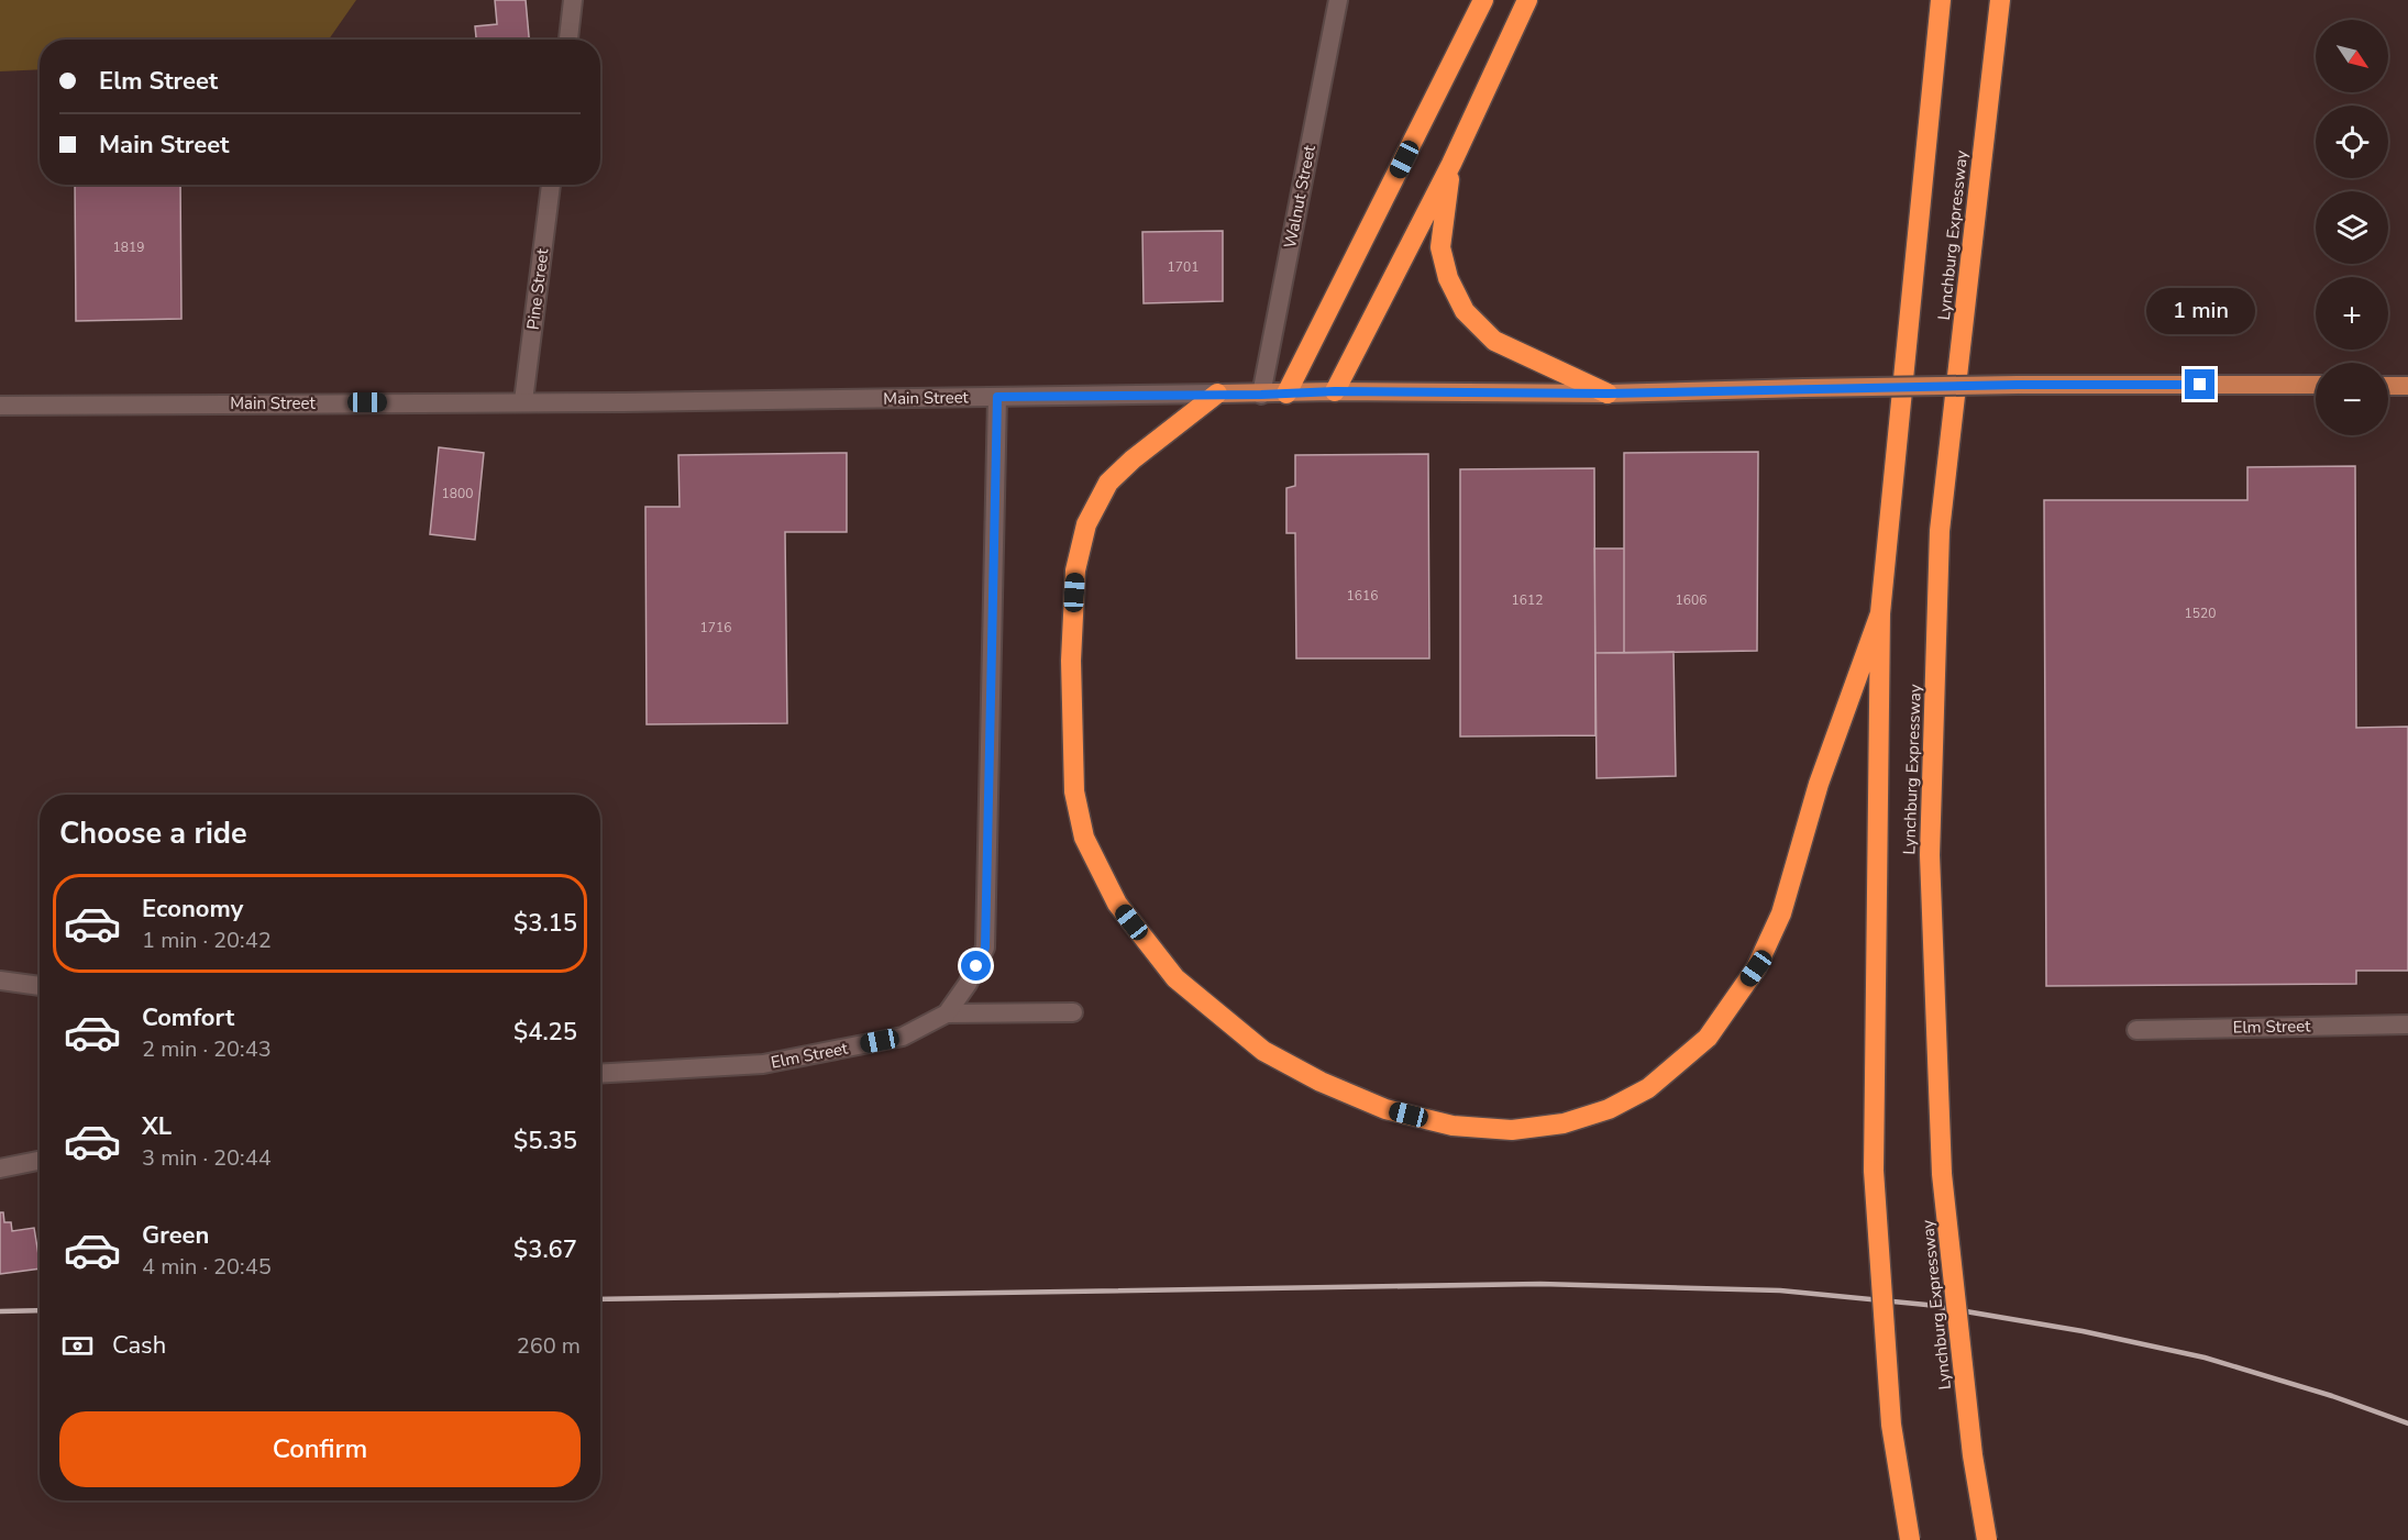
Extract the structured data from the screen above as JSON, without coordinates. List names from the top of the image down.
{
  "streets": {
    "highway": ["Lynchburg Expressway"],
    "main road": ["Main Street"],
    "street": ["Walnut Street", "Pine Street", "Elm Street"]
  },
  "crossings": [
    ["Walnut Street", "Main Street"],
    ["Pine Street", "Main Street"],
    ["Main Street", "Elm Street"]
  ],
  "house_numbers": [
    "1819",
    "1701",
    "1800",
    "1616",
    "1612",
    "1606",
    "1520",
    "1716"
  ],
  "north": "bottom right",
  "page": {
    "map_buttons": ["+", "−"],
    "banner": ["Elm Street", "Main Street"],
    "bubble": "1 min",
    "heading": "Choose a ride",
    "list": [
      {
        "name": "Economy",
        "note": "1 min · 20:42",
        "value": "$3.15"
      },
      {
        "name": "Comfort",
        "note": "2 min · 20:43",
        "value": "$4.25"
      },
      {
        "name": "XL",
        "note": "3 min · 20:44",
        "value": "$5.35"
      },
      {
        "name": "Green",
        "note": "4 min · 20:45",
        "value": "$3.67"
      }
    ],
    "pay": ["Cash", "260 m"],
    "buttons": "Confirm"
  }
}
